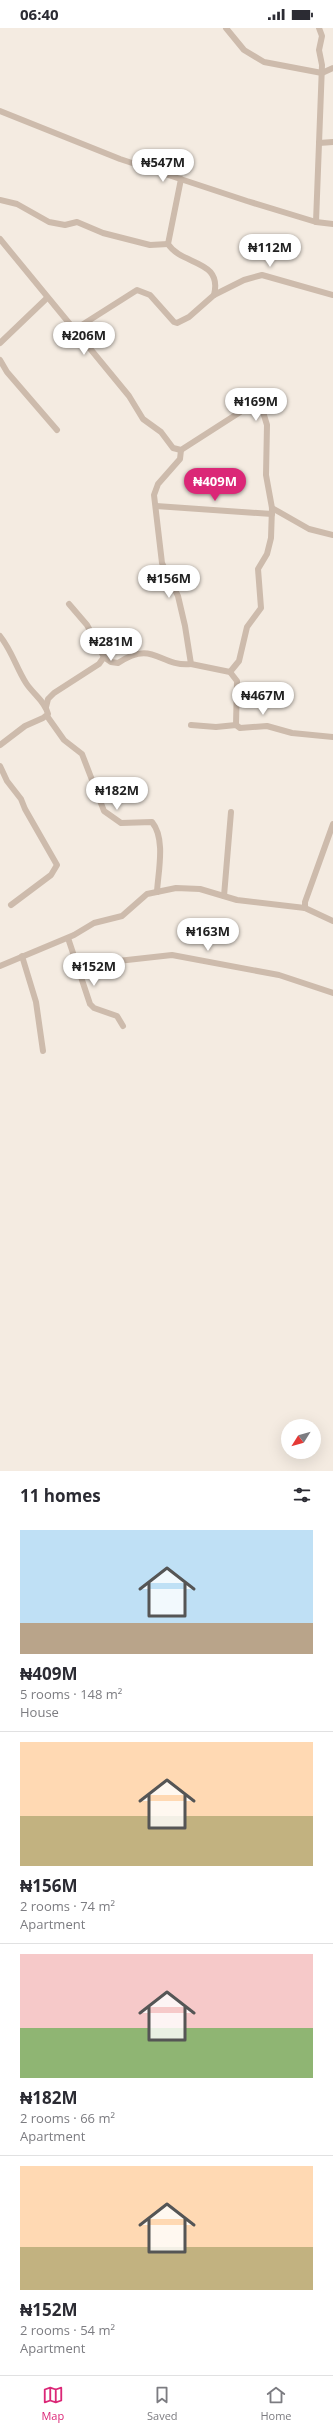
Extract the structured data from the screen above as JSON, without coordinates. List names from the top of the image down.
{
  "north": "bottom left",
  "page": {
    "status": "06:40",
    "price": [
      "₦547M",
      "₦112M",
      "₦206M",
      "₦169M",
      "₦409M",
      "₦156M",
      "₦281M",
      "₦467M",
      "₦182M",
      "₦163M",
      "₦152M"
    ],
    "heading": "11 homes",
    "list": [
      {
        "name": "₦409M",
        "note": "5 rooms · 148 m² · House"
      },
      {
        "name": "₦156M",
        "note": "2 rooms · 74 m² · Apartment"
      },
      {
        "name": "₦182M",
        "note": "2 rooms · 66 m² · Apartment"
      },
      {
        "name": "₦152M",
        "note": "2 rooms · 54 m² · Apartment"
      }
    ],
    "tabs": ["Map", "Saved", "Home"]
  }
}
